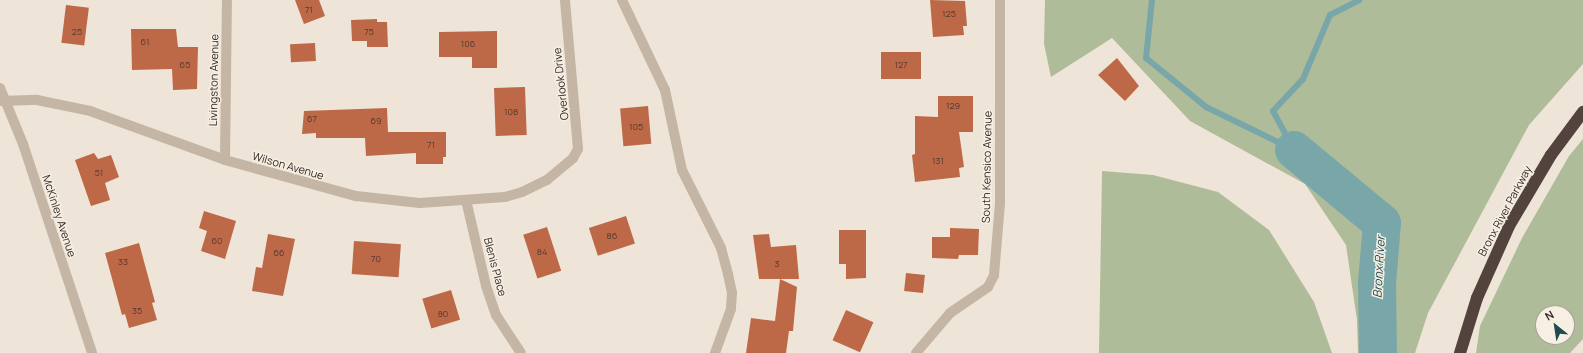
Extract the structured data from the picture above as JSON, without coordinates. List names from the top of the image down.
{
  "streets": {
    "highway": ["Bronx River Parkway"],
    "street": [
      "Livingston Avenue",
      "Overlook Drive",
      "Wilson Avenue",
      "South Kensico Avenue",
      "McKinley Avenue",
      "Blenis Place"
    ]
  },
  "crossings": [
    ["Livingston Avenue", "Wilson Avenue"],
    ["Overlook Drive", "Wilson Avenue"],
    ["Wilson Avenue", "McKinley Avenue"],
    ["Wilson Avenue", "Blenis Place"]
  ],
  "water": ["Bronx River"],
  "house_numbers": [
    "71",
    "125",
    "25",
    "75",
    "61",
    "106",
    "65",
    "127",
    "129",
    "108",
    "67",
    "69",
    "105",
    "71",
    "131",
    "51",
    "86",
    "60",
    "84",
    "66",
    "70",
    "33",
    "3",
    "35",
    "80"
  ],
  "north": "top left"
}
